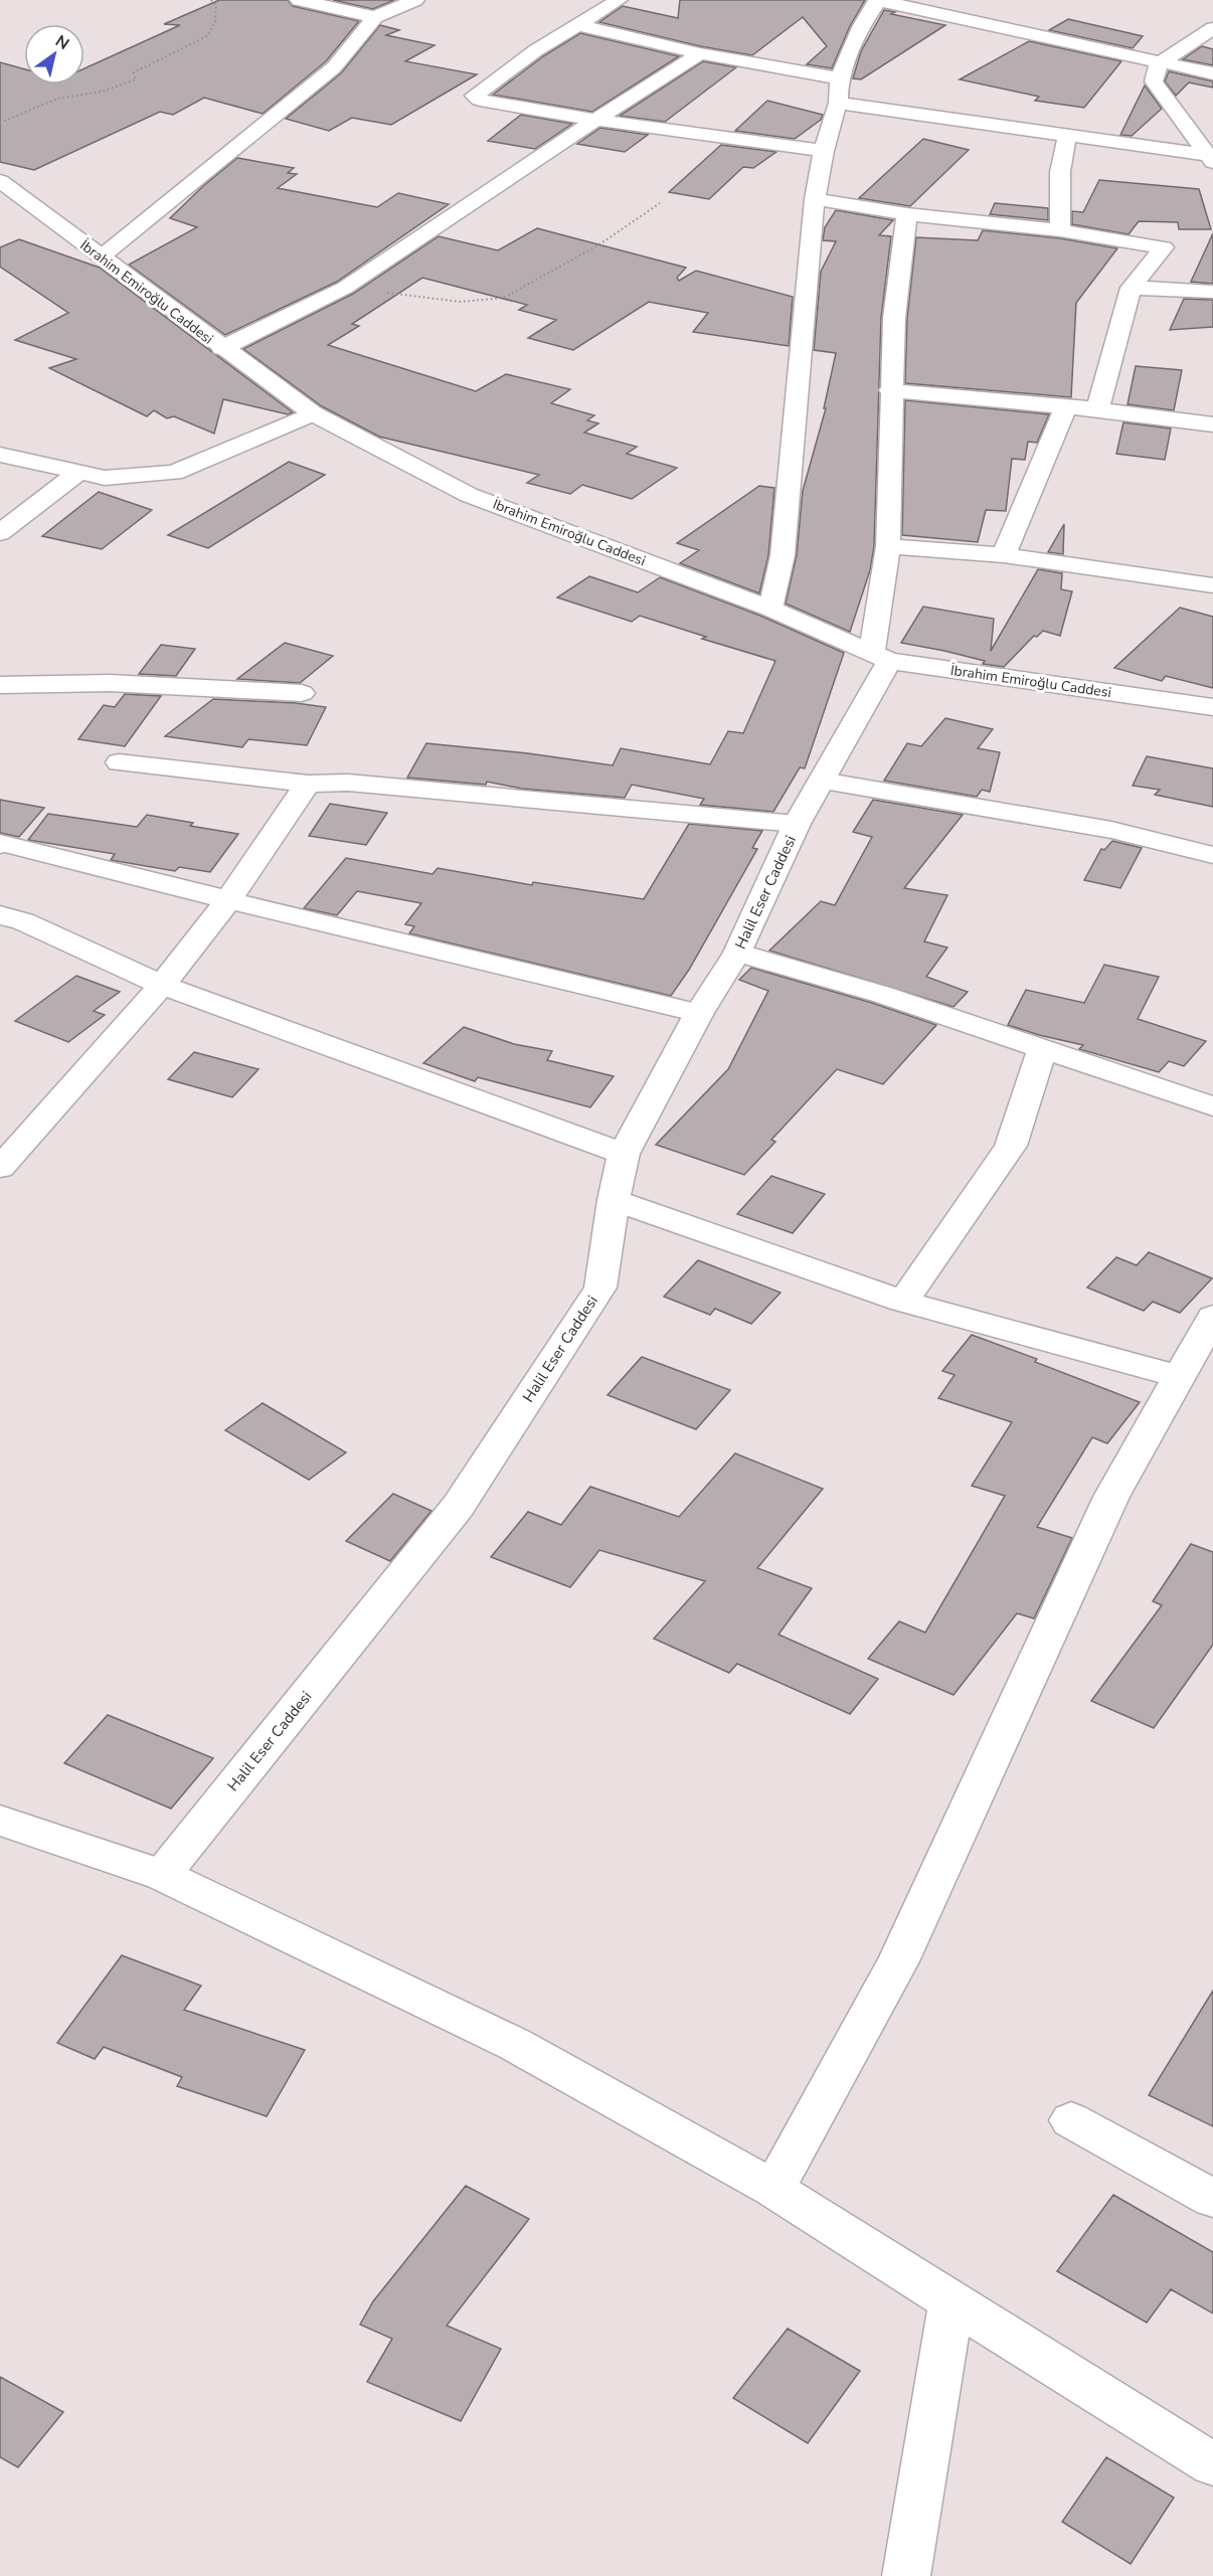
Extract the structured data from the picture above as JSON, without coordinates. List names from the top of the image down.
{
  "streets": {
    "street": ["İbrahim Emiroğlu Caddesi", "Halil Eser Caddesi"]
  },
  "crossings": [
    ["İbrahim Emiroğlu Caddesi", "Halil Eser Caddesi"]
  ],
  "north": "top right"
}
